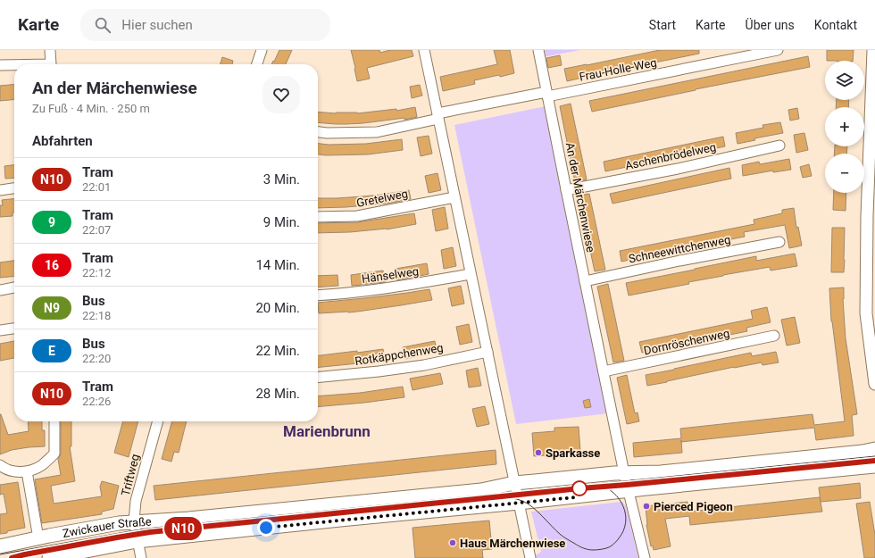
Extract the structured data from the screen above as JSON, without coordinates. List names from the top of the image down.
{
  "streets": {
    "main road": ["Zwickauer Straße"],
    "street": [
      "Frau-Holle-Weg",
      "Aschenbrödelweg",
      "An der Märchenwiese",
      "Gretelweg",
      "Schneewittchenweg",
      "Hänselweg",
      "Dornröschenweg",
      "Rotkäppchenweg",
      "Triftweg"
    ]
  },
  "crossings": [
    ["Frau-Holle-Weg", "An der Märchenwiese"],
    ["Aschenbrödelweg", "An der Märchenwiese"],
    ["An der Märchenwiese", "Schneewittchenweg"],
    ["An der Märchenwiese", "Dornröschenweg"],
    ["An der Märchenwiese", "Zwickauer Straße"],
    ["Triftweg", "Zwickauer Straße"]
  ],
  "districts": ["Marienbrunn"],
  "places": ["Sparkasse", "Pierced Pigeon", "Haus Märchenwiese"],
  "lines": ["tram line N10"],
  "page": {
    "header": "Karte",
    "search": "Hier suchen",
    "nav": [
      "Start",
      "Karte",
      "Über uns",
      "Kontakt"
    ],
    "on_map": "N10",
    "map_buttons": ["+", "−"],
    "heading": [
      ["An der Märchenwiese", "Zu Fuß · 4 Min. · 250 m"],
      "Abfahrten"
    ],
    "list": [
      {
        "mark": "N10",
        "name": "Tram",
        "note": "22:01",
        "value": "3 Min."
      },
      {
        "mark": "9",
        "name": "Tram",
        "note": "22:07",
        "value": "9 Min."
      },
      {
        "mark": "16",
        "name": "Tram",
        "note": "22:12",
        "value": "14 Min."
      },
      {
        "mark": "N9",
        "name": "Bus",
        "note": "22:18",
        "value": "20 Min."
      },
      {
        "mark": "E",
        "name": "Bus",
        "note": "22:20",
        "value": "22 Min."
      },
      {
        "mark": "N10",
        "name": "Tram",
        "note": "22:26",
        "value": "28 Min."
      }
    ]
  }
}
